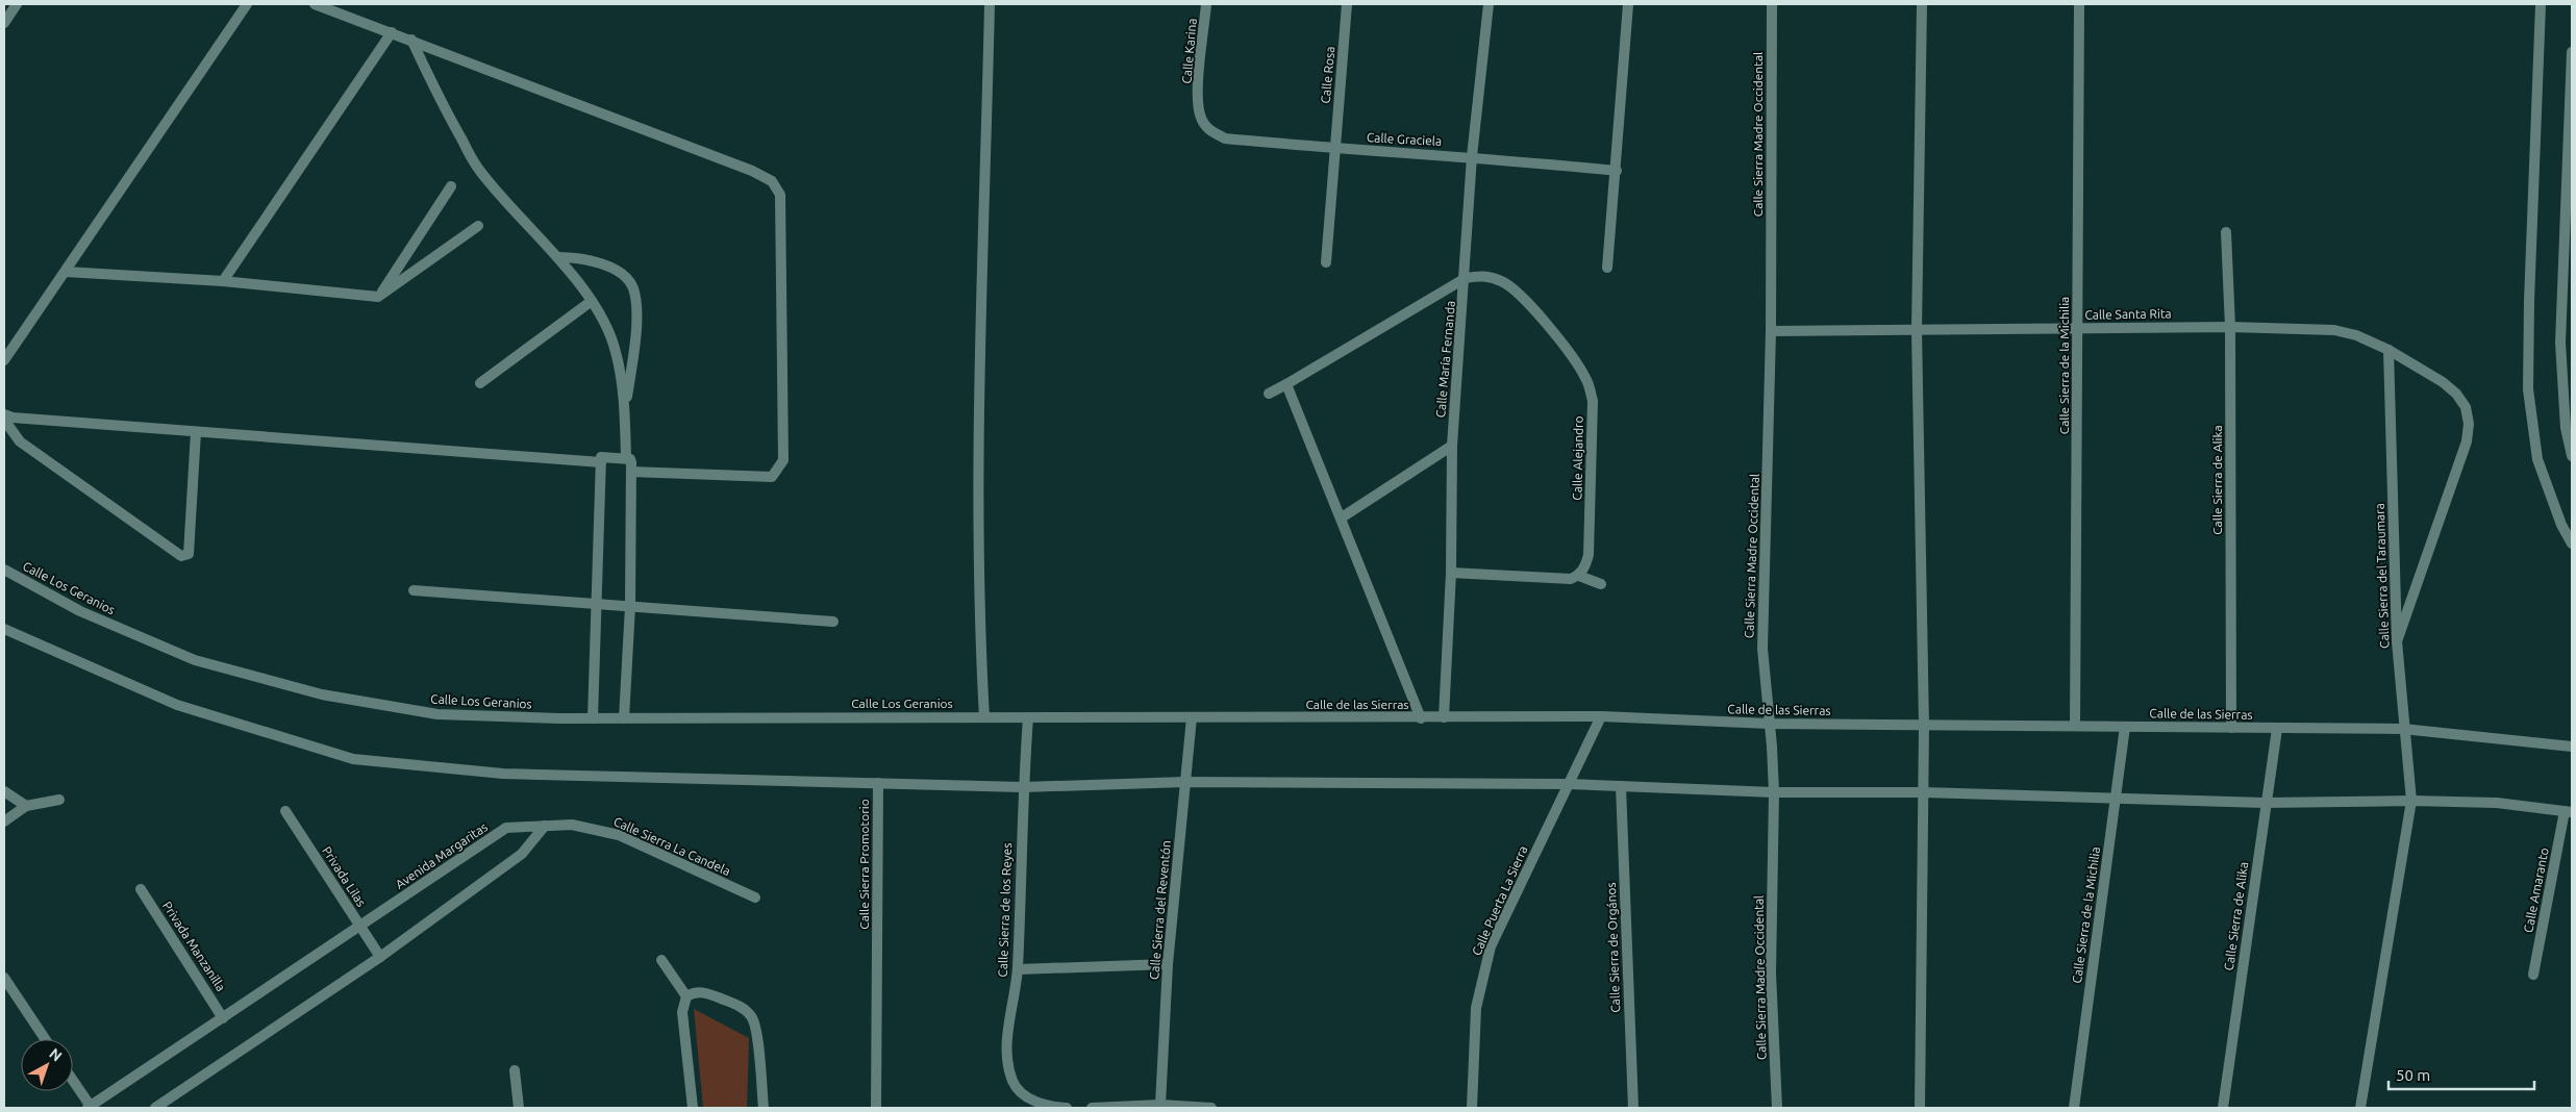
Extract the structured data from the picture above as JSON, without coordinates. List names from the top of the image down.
{
  "streets": {
    "street": [
      "Calle Karina",
      "Calle Rosa",
      "Calle Sierra Madre Occidental",
      "Calle Graciela",
      "Calle Santa Rita",
      "Calle María Fernanda",
      "Calle Sierra de la Michilia",
      "Calle Alejandro",
      "Calle Sierra de Alika",
      "Calle Sierra del Taraumara",
      "Calle Los Geranios",
      "Calle de las Sierras",
      "Calle Sierra La Candela",
      "Avenida Margaritas",
      "Calle Sierra Promotorio",
      "Privada Lilas",
      "Calle Amaranto",
      "Calle Puerta La Sierra",
      "Calle Sierra de los Reyes",
      "Calle Sierra del Reventón",
      "Privada Manzanilla",
      "Calle Sierra de Orgános"
    ]
  },
  "crossings": [
    ["Calle Karina", "Calle Graciela"],
    ["Calle Rosa", "Calle Graciela"],
    ["Calle Sierra Madre Occidental", "Calle Santa Rita"],
    ["Calle Sierra Madre Occidental", "Calle de las Sierras"],
    ["Calle Graciela", "Calle María Fernanda"],
    ["Calle Santa Rita", "Calle Sierra de la Michilia"],
    ["Calle Santa Rita", "Calle Sierra de Alika"],
    ["Calle Santa Rita", "Calle Sierra del Taraumara"],
    ["Calle María Fernanda", "Calle Alejandro"],
    ["Calle María Fernanda", "Calle de las Sierras"],
    ["Calle Sierra de la Michilia", "Calle de las Sierras"],
    ["Calle Sierra de Alika", "Calle de las Sierras"],
    ["Calle Sierra del Taraumara", "Calle de las Sierras"],
    ["Calle Los Geranios", "Calle de las Sierras"],
    ["Calle de las Sierras", "Calle Puerta La Sierra"],
    ["Calle de las Sierras", "Calle Sierra de los Reyes"],
    ["Calle de las Sierras", "Calle Sierra del Reventón"],
    ["Calle Sierra La Candela", "Avenida Margaritas"],
    ["Avenida Margaritas", "Privada Lilas"],
    ["Avenida Margaritas", "Privada Manzanilla"]
  ],
  "scale_bar": "50 m",
  "north": "top right"
}
